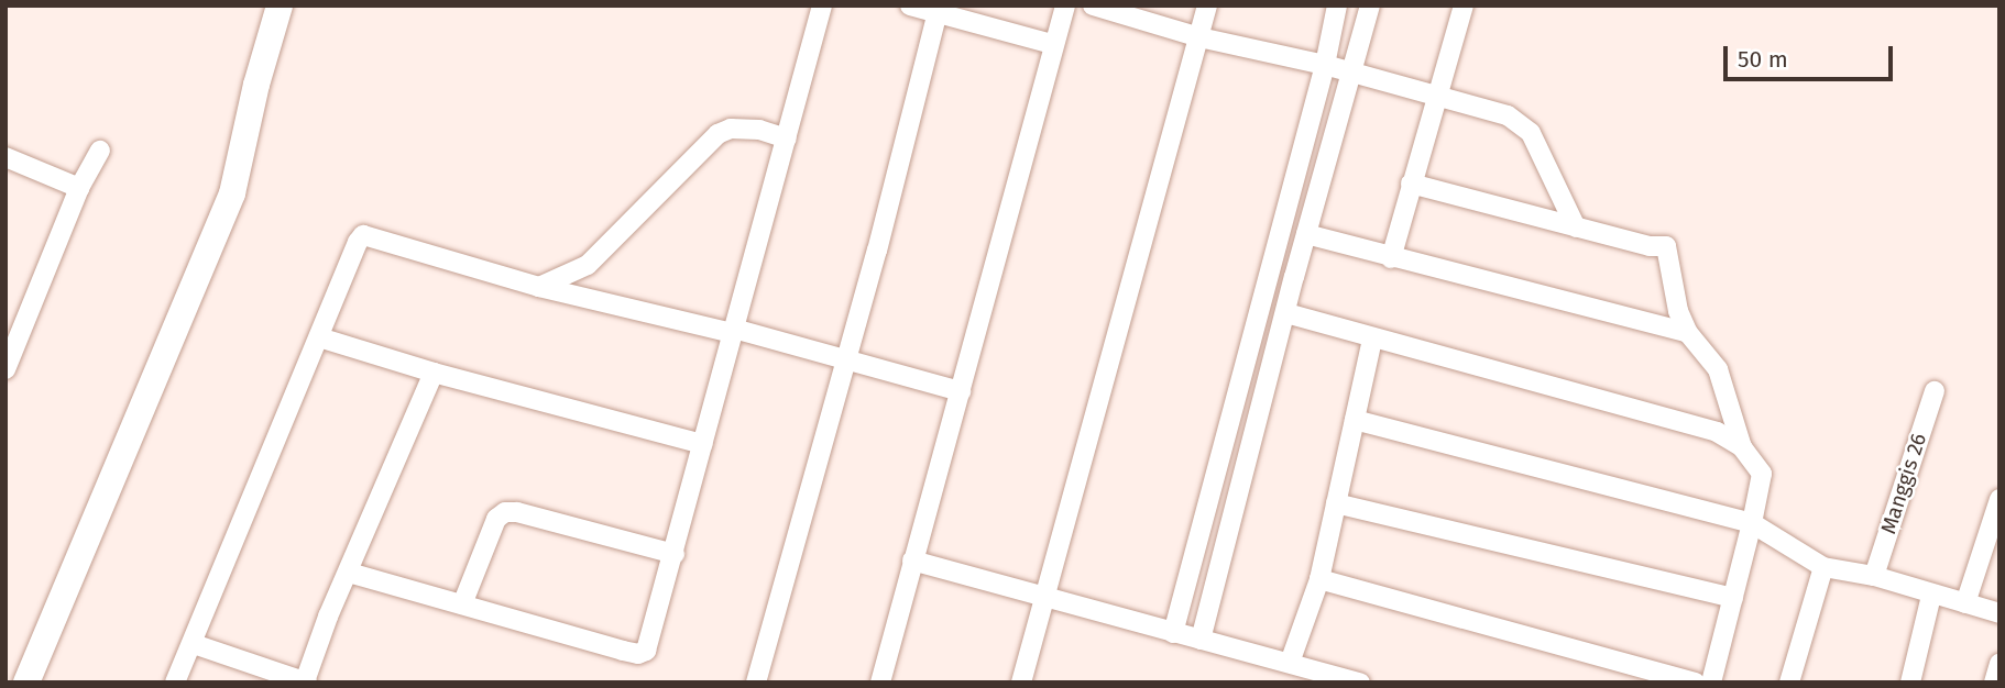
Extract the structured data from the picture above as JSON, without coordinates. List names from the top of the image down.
{
  "streets": {
    "street": ["Manggis 26"]
  },
  "scale_bar": "50 m"
}
